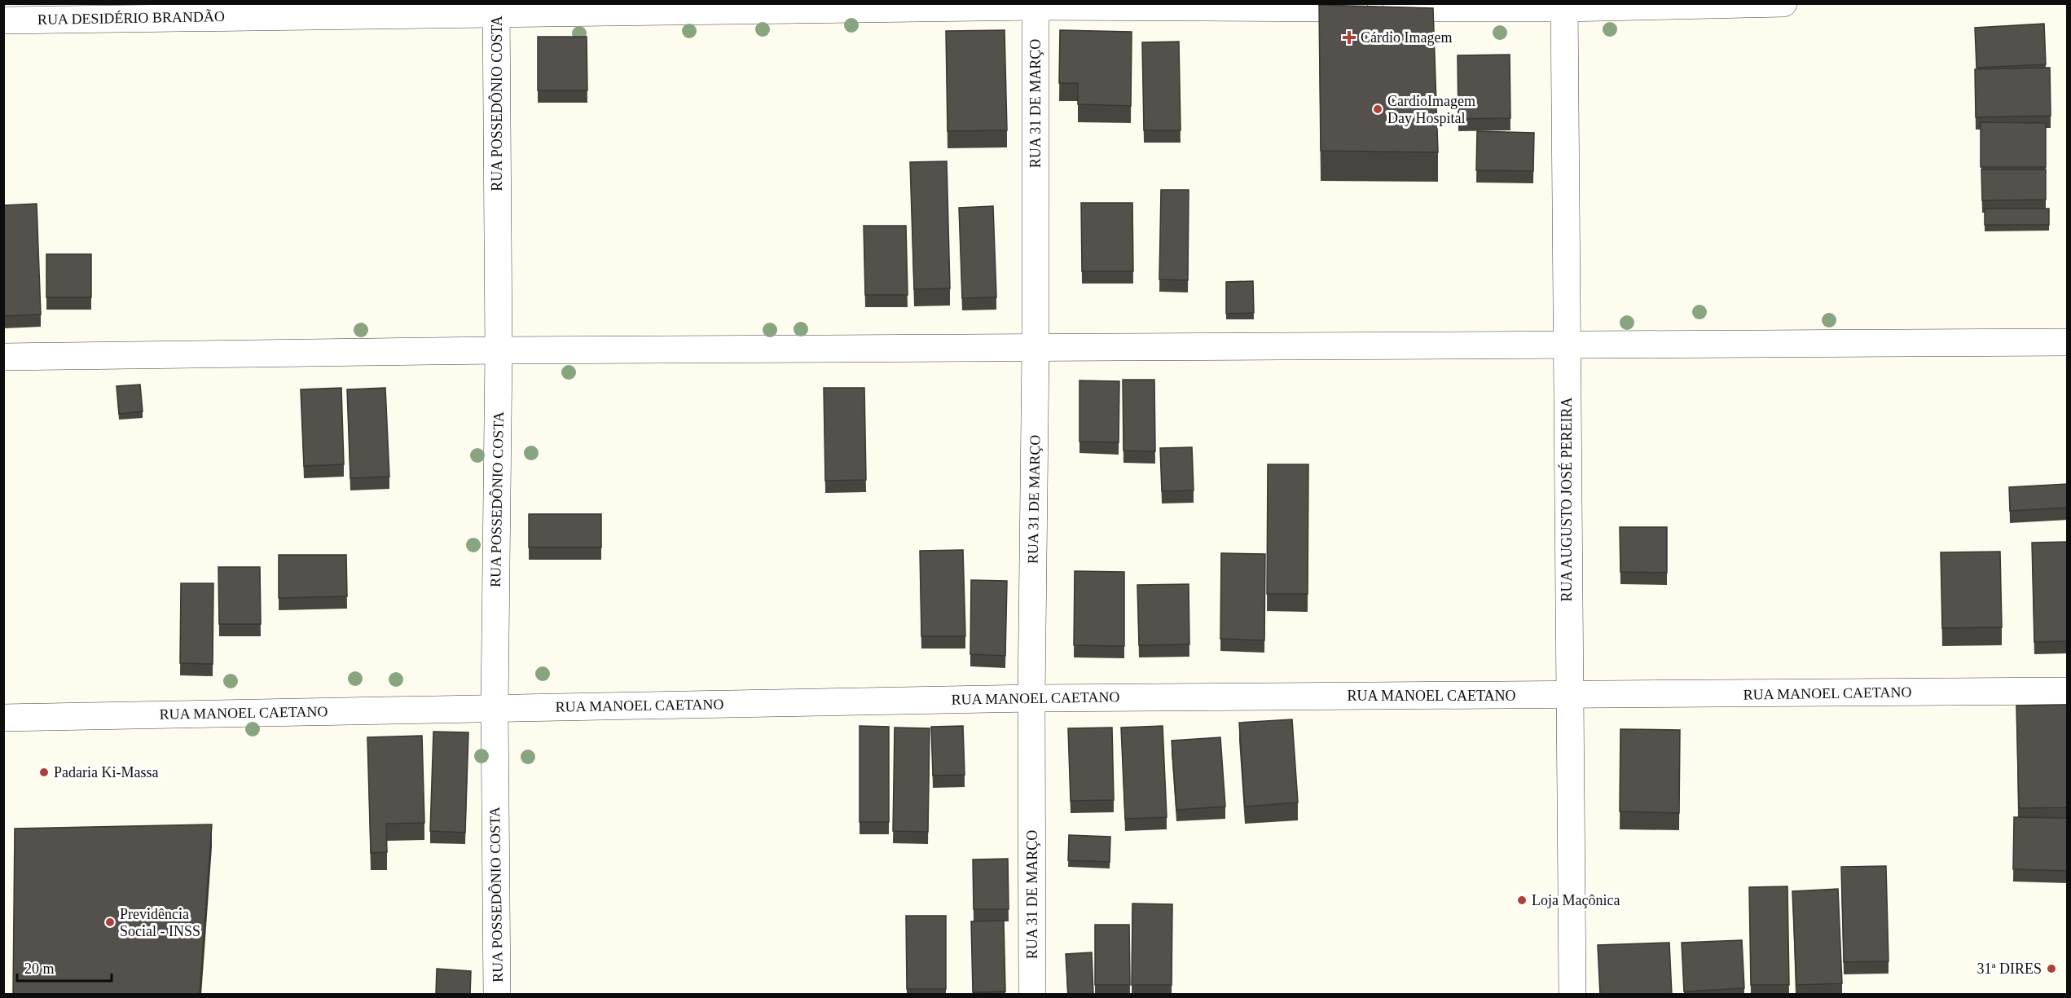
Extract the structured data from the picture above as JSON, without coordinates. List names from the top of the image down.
{
  "streets": {
    "street": [
      "RUA DESIDÉRIO BRANDÃO",
      "RUA POSSEDÔNIO COSTA",
      "RUA 31 DE MARÇO",
      "RUA AUGUSTO JOSÉ PEREIRA",
      "RUA MANOEL CAETANO"
    ]
  },
  "crossings": [
    ["RUA DESIDÉRIO BRANDÃO", "RUA POSSEDÔNIO COSTA"],
    ["RUA DESIDÉRIO BRANDÃO", "RUA 31 DE MARÇO"],
    ["RUA DESIDÉRIO BRANDÃO", "RUA AUGUSTO JOSÉ PEREIRA"],
    ["RUA POSSEDÔNIO COSTA", "RUA MANOEL CAETANO"],
    ["RUA 31 DE MARÇO", "RUA MANOEL CAETANO"],
    ["RUA AUGUSTO JOSÉ PEREIRA", "RUA MANOEL CAETANO"]
  ],
  "places": {
    "health": ["Cárdio Imagem"],
    "other": [
      "CardioImagem Day Hospital",
      "Padaria Ki-Massa",
      "Loja Maçônica",
      "Previdência Social - INSS",
      "31ª DIRES"
    ]
  },
  "scale_bar": "20 m"
}
